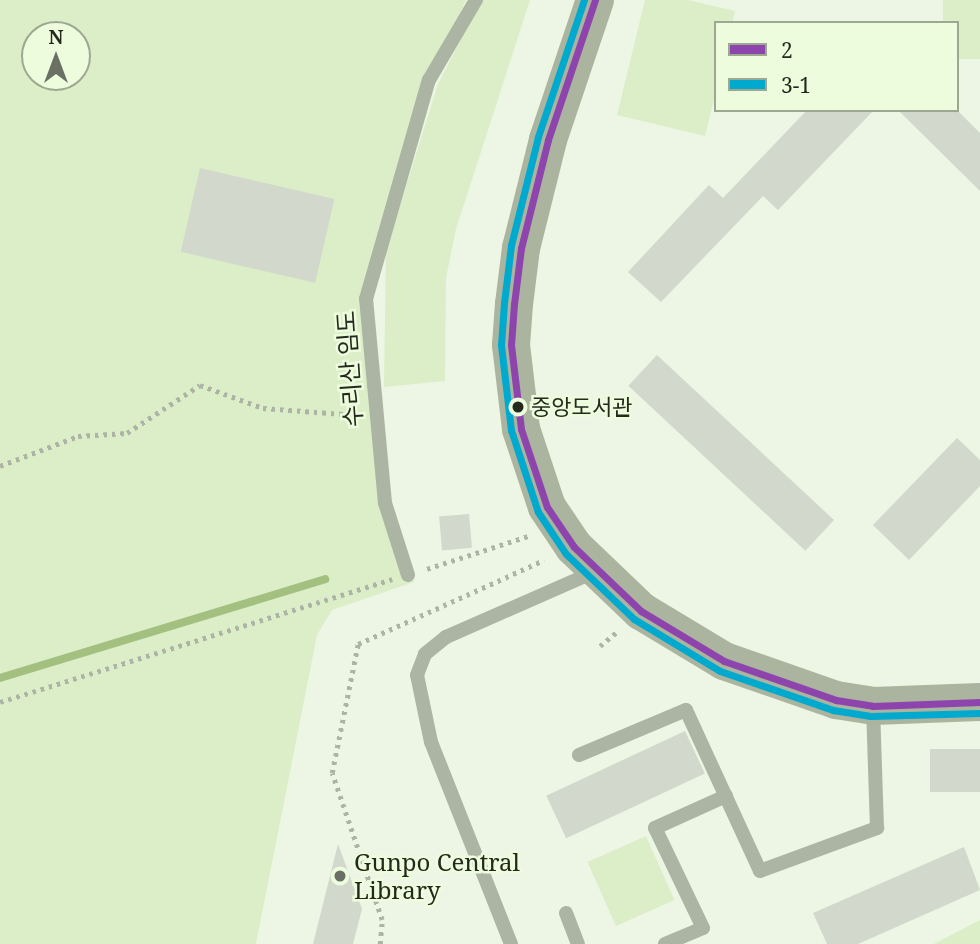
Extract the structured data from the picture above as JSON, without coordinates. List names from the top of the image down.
{
  "streets": {
    "lane": ["수리산 임도"]
  },
  "places": ["중앙도서관", "Gunpo Central Library"],
  "lines": ["transit line 2", "transit line 3-1"],
  "legend": ["2", "3-1"],
  "north": "top"
}
